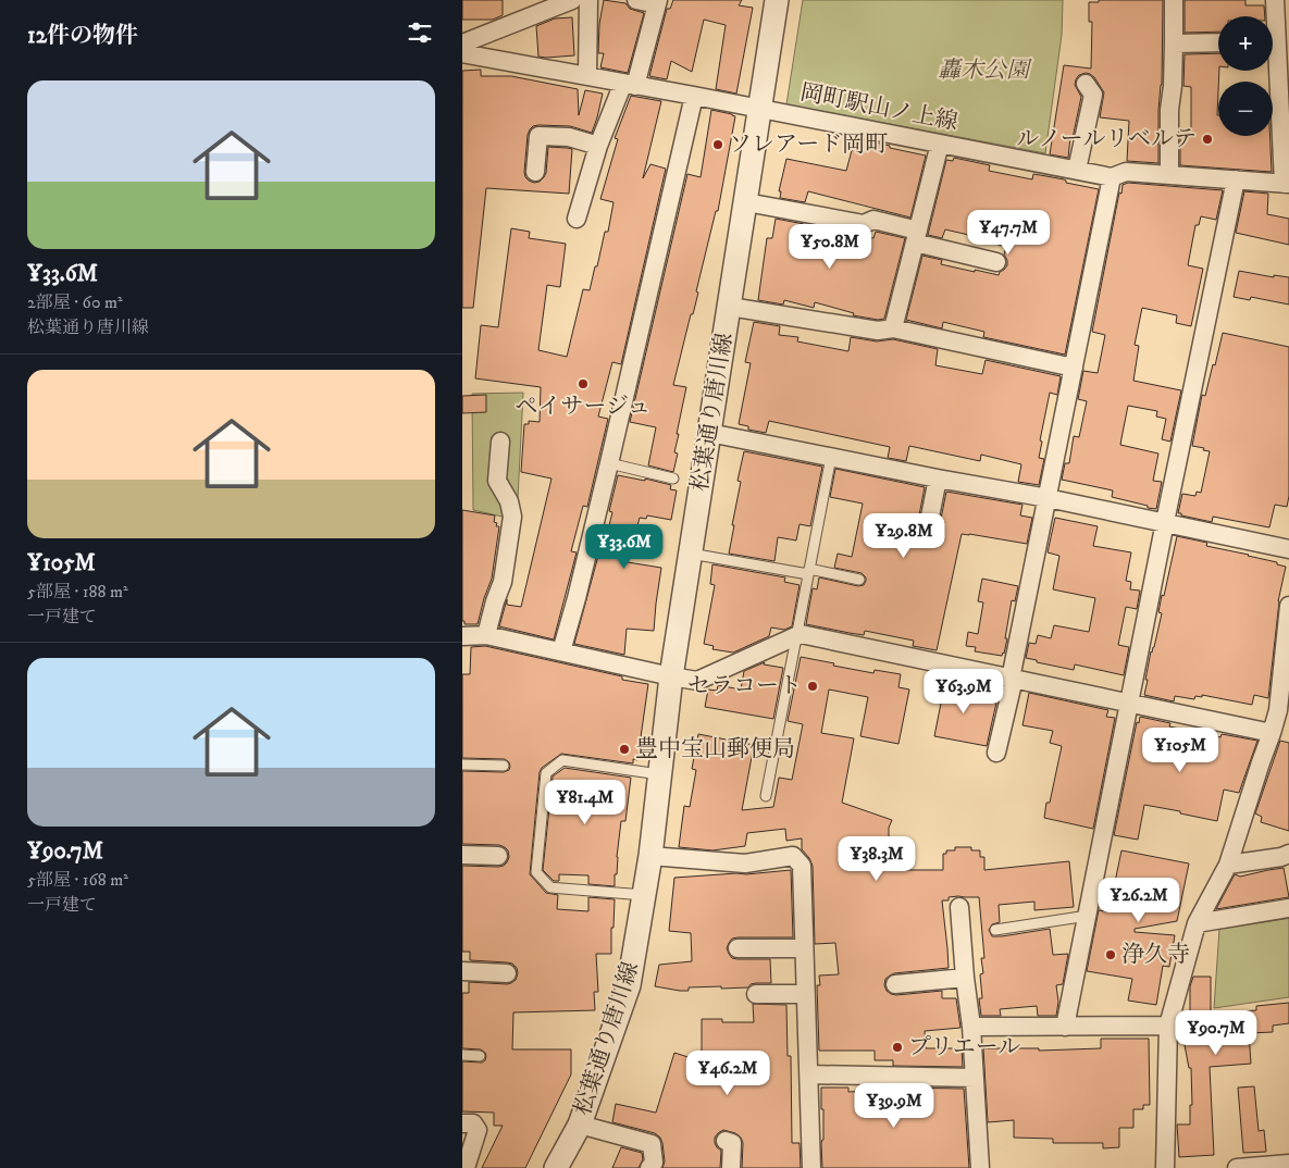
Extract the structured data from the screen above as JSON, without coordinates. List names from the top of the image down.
{
  "streets": {
    "street": ["岡町駅山ノ上線", "松葉通り唐川線"]
  },
  "crossings": [
    ["岡町駅山ノ上線", "松葉通り唐川線"]
  ],
  "parks": ["轟木公園"],
  "places": [
    "ルノールリベルテ",
    "ソレアード岡町",
    "ペイサージュ",
    "セラコート",
    "豊中宝山郵便局",
    "浄久寺",
    "プリエール"
  ],
  "page": {
    "heading": "12件の物件",
    "map_buttons": ["+", "−"],
    "list": [
      {
        "name": "¥33.6M",
        "note": "2部屋 · 60 m² · 松葉通り唐川線"
      },
      {
        "name": "¥105M",
        "note": "5部屋 · 188 m² · 一戸建て"
      },
      {
        "name": "¥90.7M",
        "note": "5部屋 · 168 m² · 一戸建て"
      }
    ],
    "price": [
      "¥47.7M",
      "¥50.8M",
      "¥29.8M",
      "¥33.6M",
      "¥63.9M",
      "¥105M",
      "¥81.4M",
      "¥38.3M",
      "¥26.2M",
      "¥90.7M",
      "¥46.2M",
      "¥39.9M"
    ]
  }
}
